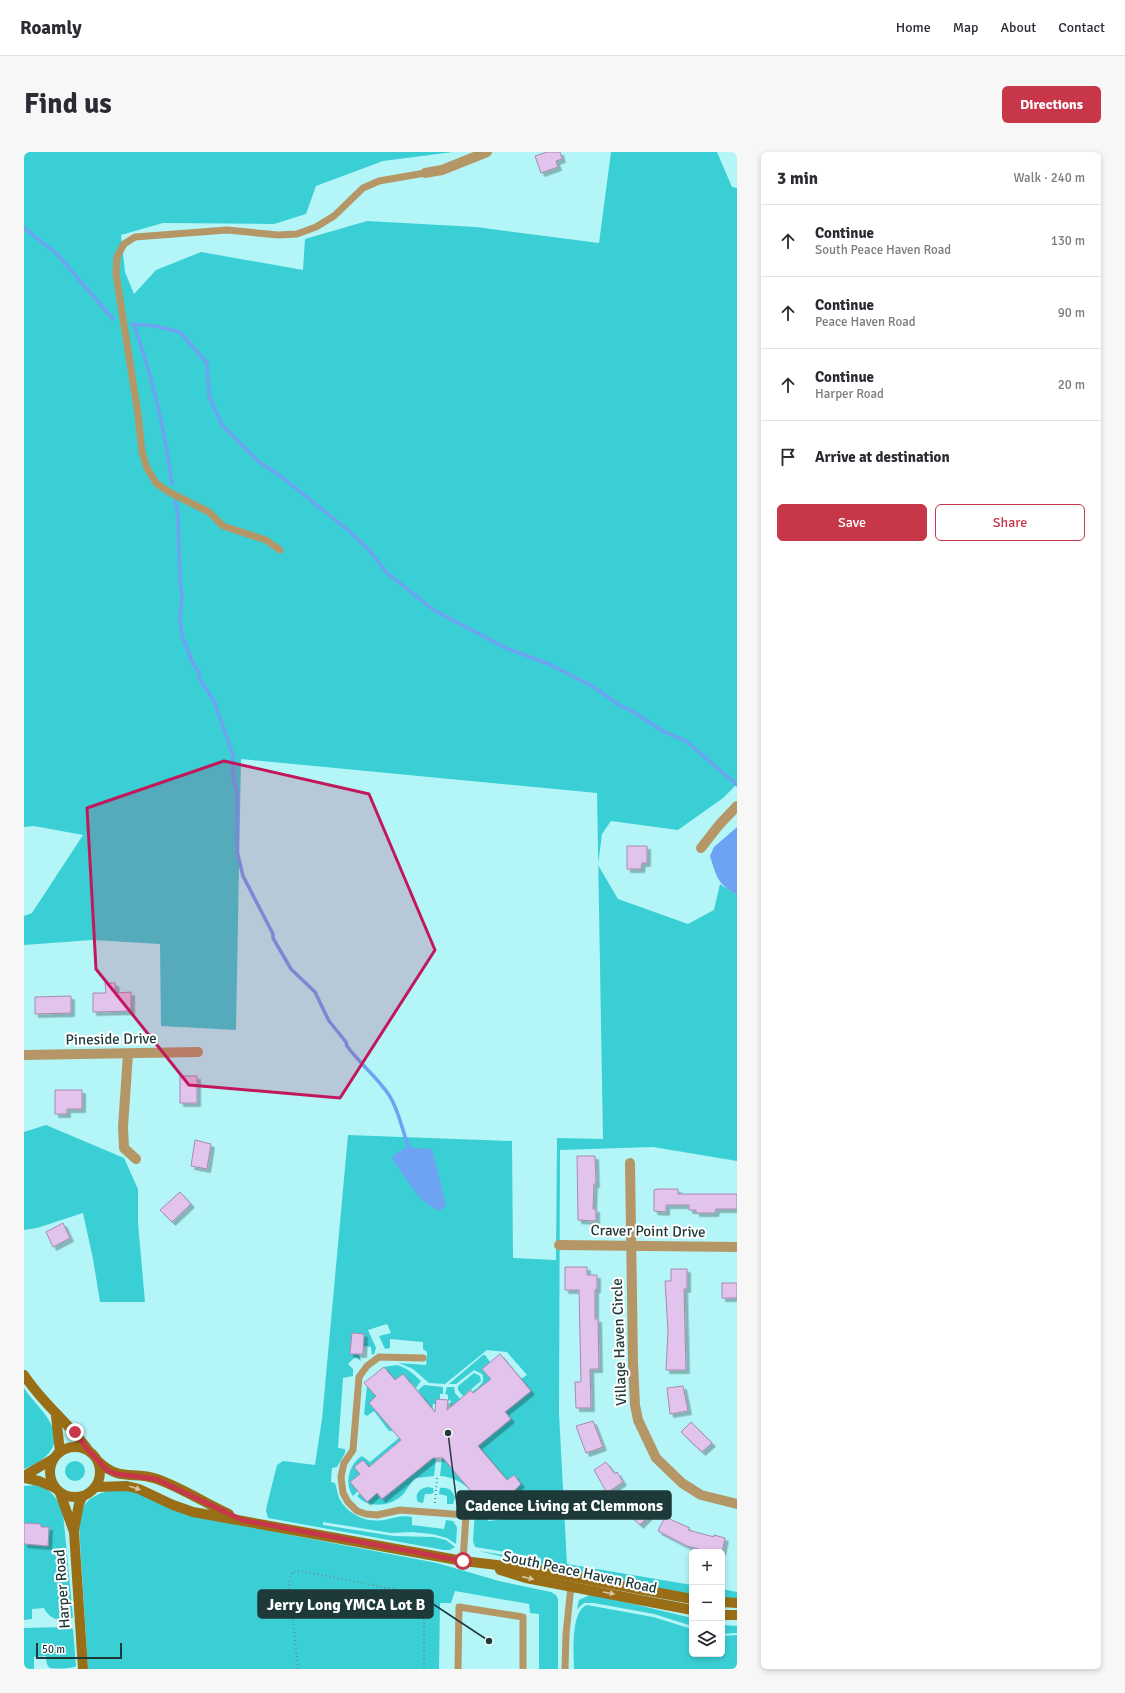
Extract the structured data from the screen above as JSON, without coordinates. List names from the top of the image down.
{
  "streets": {
    "main road": ["South Peace Haven Road", "Harper Road"],
    "street": ["Pineside Drive", "Craver Point Drive", "Village Haven Circle"]
  },
  "crossings": [
    ["Craver Point Drive", "Village Haven Circle"]
  ],
  "places": ["Cadence Living at Clemmons", "Jerry Long YMCA Lot B"],
  "scale_bar": "50 m",
  "page": {
    "header": "Roamly",
    "nav": [
      "Home",
      "Map",
      "About",
      "Contact"
    ],
    "buttons": [
      "Directions",
      ["Save", "Share"]
    ],
    "title": "Find us",
    "heading": ["3 min", "Walk · 240 m"],
    "list": [
      ["Continue", "South Peace Haven Road", "130 m"],
      ["Continue", "Peace Haven Road", "90 m"],
      ["Continue", "Harper Road", "20 m"],
      "Arrive at destination"
    ],
    "map_buttons": ["+", "−"],
    "scale": "50 m"
  }
}
